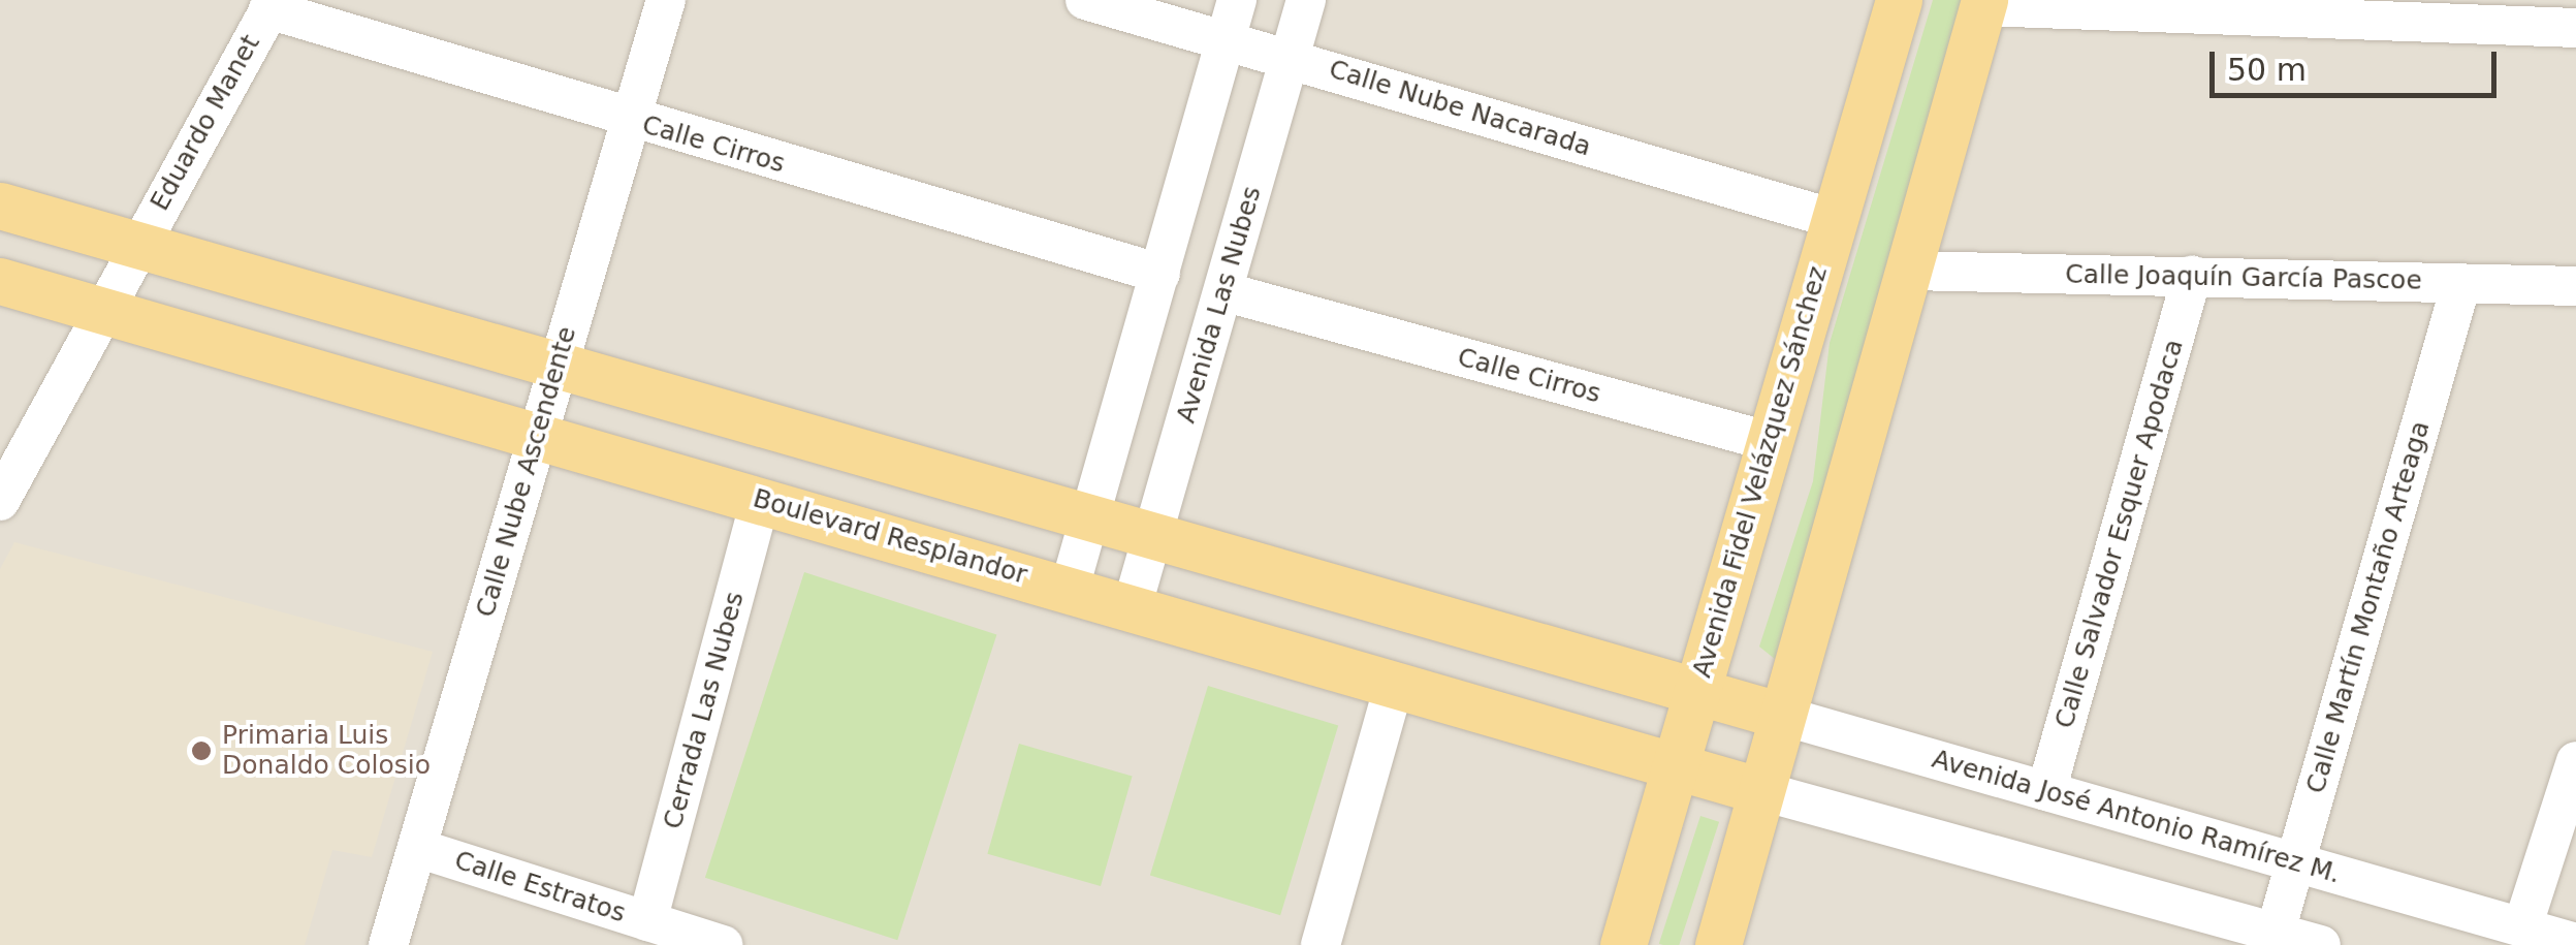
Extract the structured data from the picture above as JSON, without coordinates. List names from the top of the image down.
{
  "streets": {
    "main road": ["Avenida Fidel Velázquez Sánchez", "Boulevard Resplandor", "Avenida José Antonio Ramírez M."],
    "street": [
      "Calle Nube Nacarada",
      "Eduardo Manet",
      "Calle Cirros",
      "Calle Joaquín García Pascoe",
      "Avenida Las Nubes",
      "Calle Nube Ascendente",
      "Calle Salvador Esquer Apodaca",
      "Calle Martín Montaño Arteaga",
      "Cerrada Las Nubes",
      "Calle Estratos"
    ]
  },
  "crossings": [
    ["Calle Nube Nacarada", "Avenida Las Nubes"],
    ["Calle Nube Nacarada", "Avenida Fidel Velázquez Sánchez"],
    ["Eduardo Manet", "Calle Cirros"],
    ["Eduardo Manet", "Boulevard Resplandor"],
    ["Calle Cirros", "Avenida Las Nubes"],
    ["Calle Cirros", "Calle Nube Ascendente"],
    ["Calle Cirros", "Avenida Fidel Velázquez Sánchez"],
    ["Calle Joaquín García Pascoe", "Calle Salvador Esquer Apodaca"],
    ["Calle Joaquín García Pascoe", "Calle Martín Montaño Arteaga"],
    ["Avenida Las Nubes", "Boulevard Resplandor"],
    ["Calle Nube Ascendente", "Boulevard Resplandor"],
    ["Calle Nube Ascendente", "Calle Estratos"],
    ["Avenida Fidel Velázquez Sánchez", "Boulevard Resplandor"],
    ["Avenida Fidel Velázquez Sánchez", "Avenida José Antonio Ramírez M."],
    ["Calle Salvador Esquer Apodaca", "Avenida José Antonio Ramírez M."],
    ["Boulevard Resplandor", "Cerrada Las Nubes"],
    ["Calle Martín Montaño Arteaga", "Avenida José Antonio Ramírez M."],
    ["Cerrada Las Nubes", "Calle Estratos"]
  ],
  "places": ["Primaria Luis Donaldo Colosio"],
  "scale_bar": "50 m"
}
